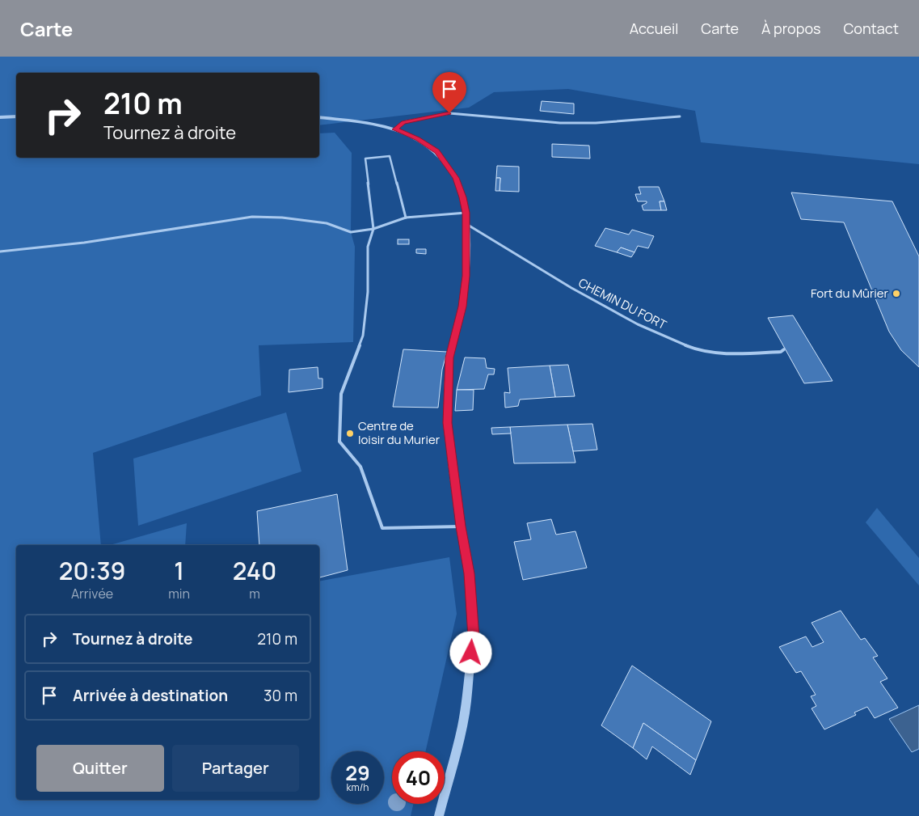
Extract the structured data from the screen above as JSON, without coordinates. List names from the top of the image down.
{
  "streets": {
    "lane": ["CHEMIN DU FORT"]
  },
  "places": ["Fort du Mûrier", "Centre de loisir du Murier"],
  "page": {
    "header": "Carte",
    "nav": [
      "Accueil",
      "Carte",
      "À propos",
      "Contact"
    ],
    "turn": ["210 m", "Tournez à droite"],
    "eta": [
      "20:39",
      "Arrivée",
      "1",
      "min",
      "240",
      "m"
    ],
    "list": [
      {
        "name": "Tournez à droite",
        "value": "210 m"
      },
      {
        "name": "Arrivée à destination",
        "value": "30 m"
      }
    ],
    "buttons": ["Quitter", "Partager"],
    "speed": "29 km/h",
    "limit": "40"
  }
}
